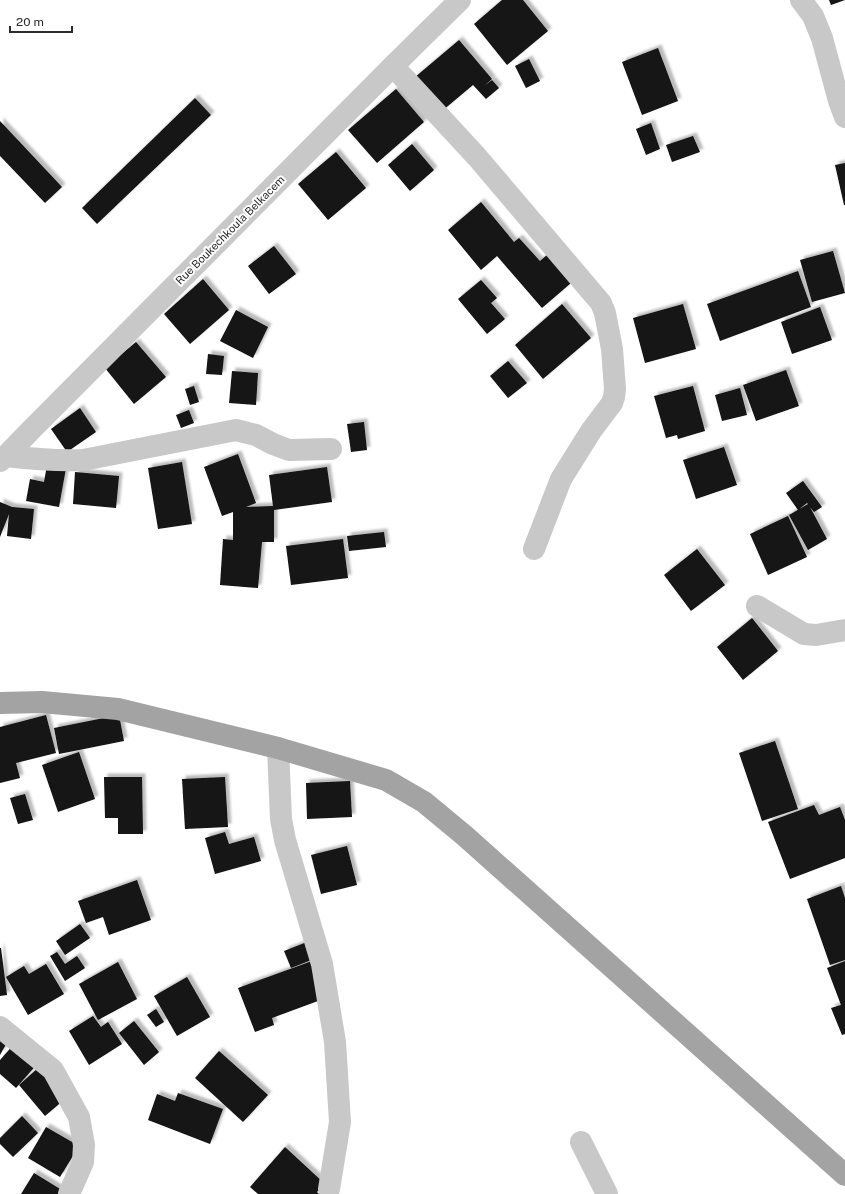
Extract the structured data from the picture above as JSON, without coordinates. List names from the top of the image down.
{
  "streets": {
    "street": ["Rue Boukechkoula Belkacem"]
  },
  "scale_bar": "20 m"
}
